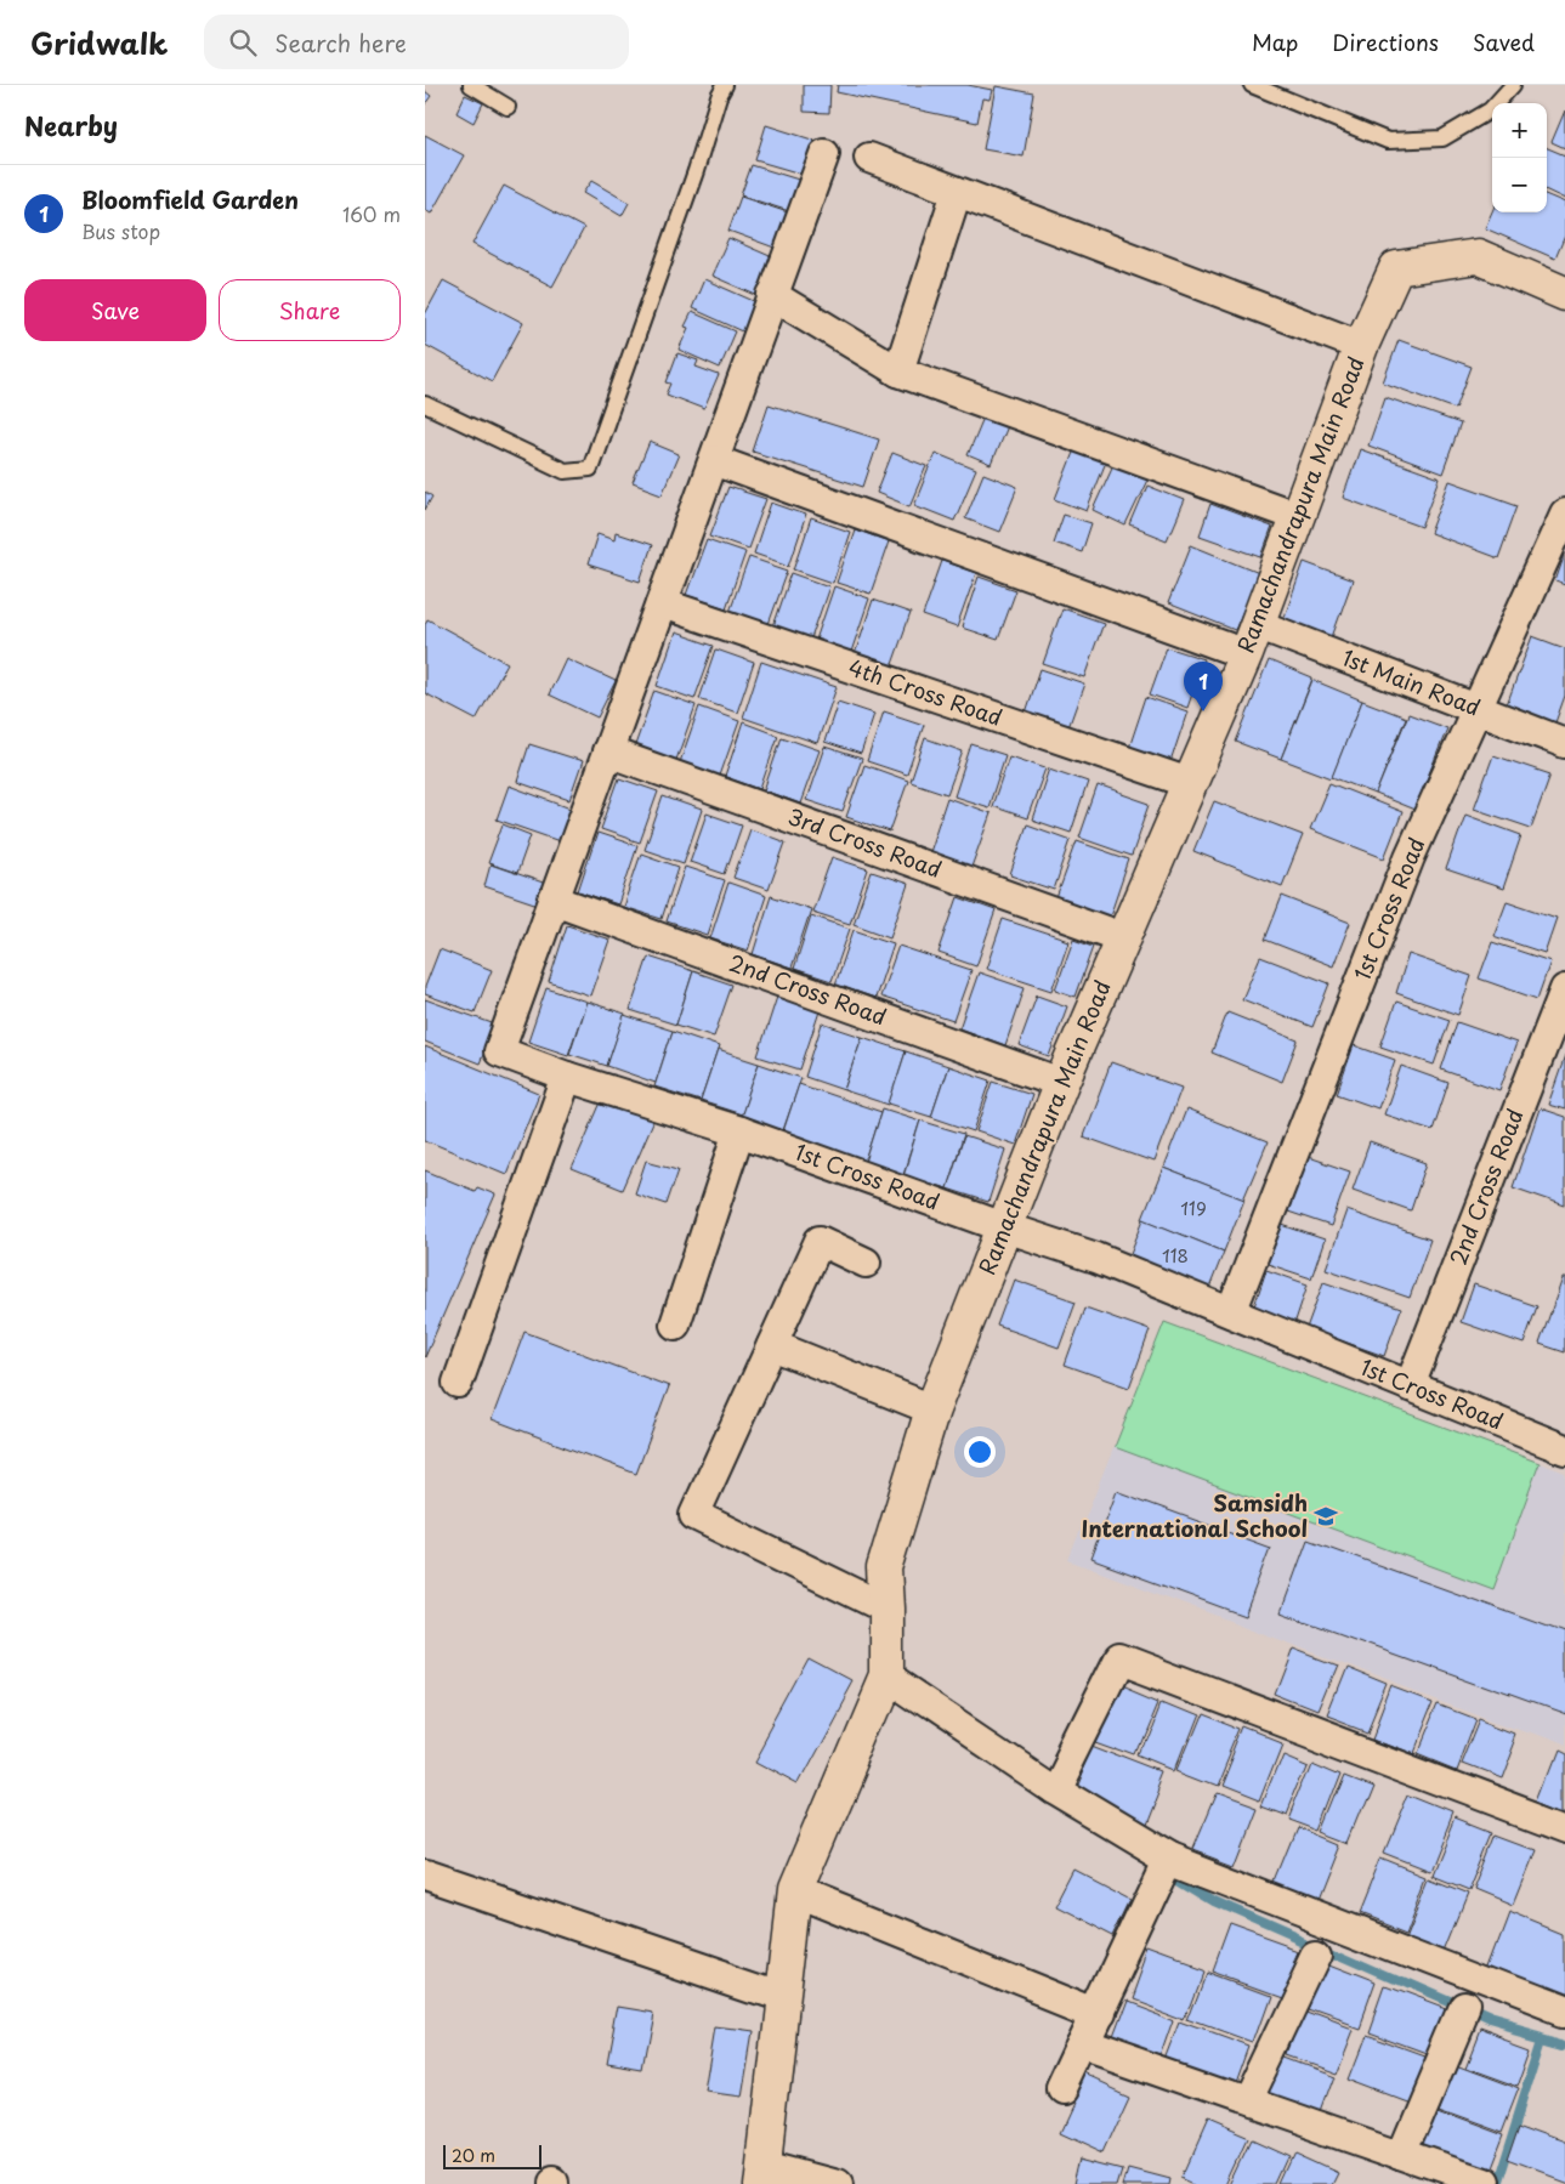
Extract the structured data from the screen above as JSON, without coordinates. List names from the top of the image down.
{
  "streets": {
    "street": [
      "Ramachandrapura Main Road",
      "1st Main Road",
      "4th Cross Road",
      "3rd Cross Road",
      "1st Cross Road",
      "2nd Cross Road"
    ]
  },
  "crossings": [
    ["Ramachandrapura Main Road", "1st Main Road"],
    ["Ramachandrapura Main Road", "4th Cross Road"],
    ["Ramachandrapura Main Road", "3rd Cross Road"],
    ["Ramachandrapura Main Road", "1st Cross Road"],
    ["Ramachandrapura Main Road", "2nd Cross Road"],
    ["1st Main Road", "1st Cross Road"],
    ["1st Cross Road", "2nd Cross Road"]
  ],
  "places": {
    "school or university": ["Samsidh International School"]
  },
  "house_numbers": ["119", "118"],
  "scale_bar": "20 m",
  "page": {
    "header": "Gridwalk",
    "search": "Search here",
    "nav": ["Map", "Directions", "Saved"],
    "heading": "Nearby",
    "map_buttons": ["+", "−"],
    "list": [
      {
        "mark": "1",
        "name": "Bloomfield Garden",
        "note": "Bus stop",
        "value": "160 m"
      }
    ],
    "buttons": ["Save", "Share"],
    "pins": "1",
    "scale": "20 m"
  }
}
